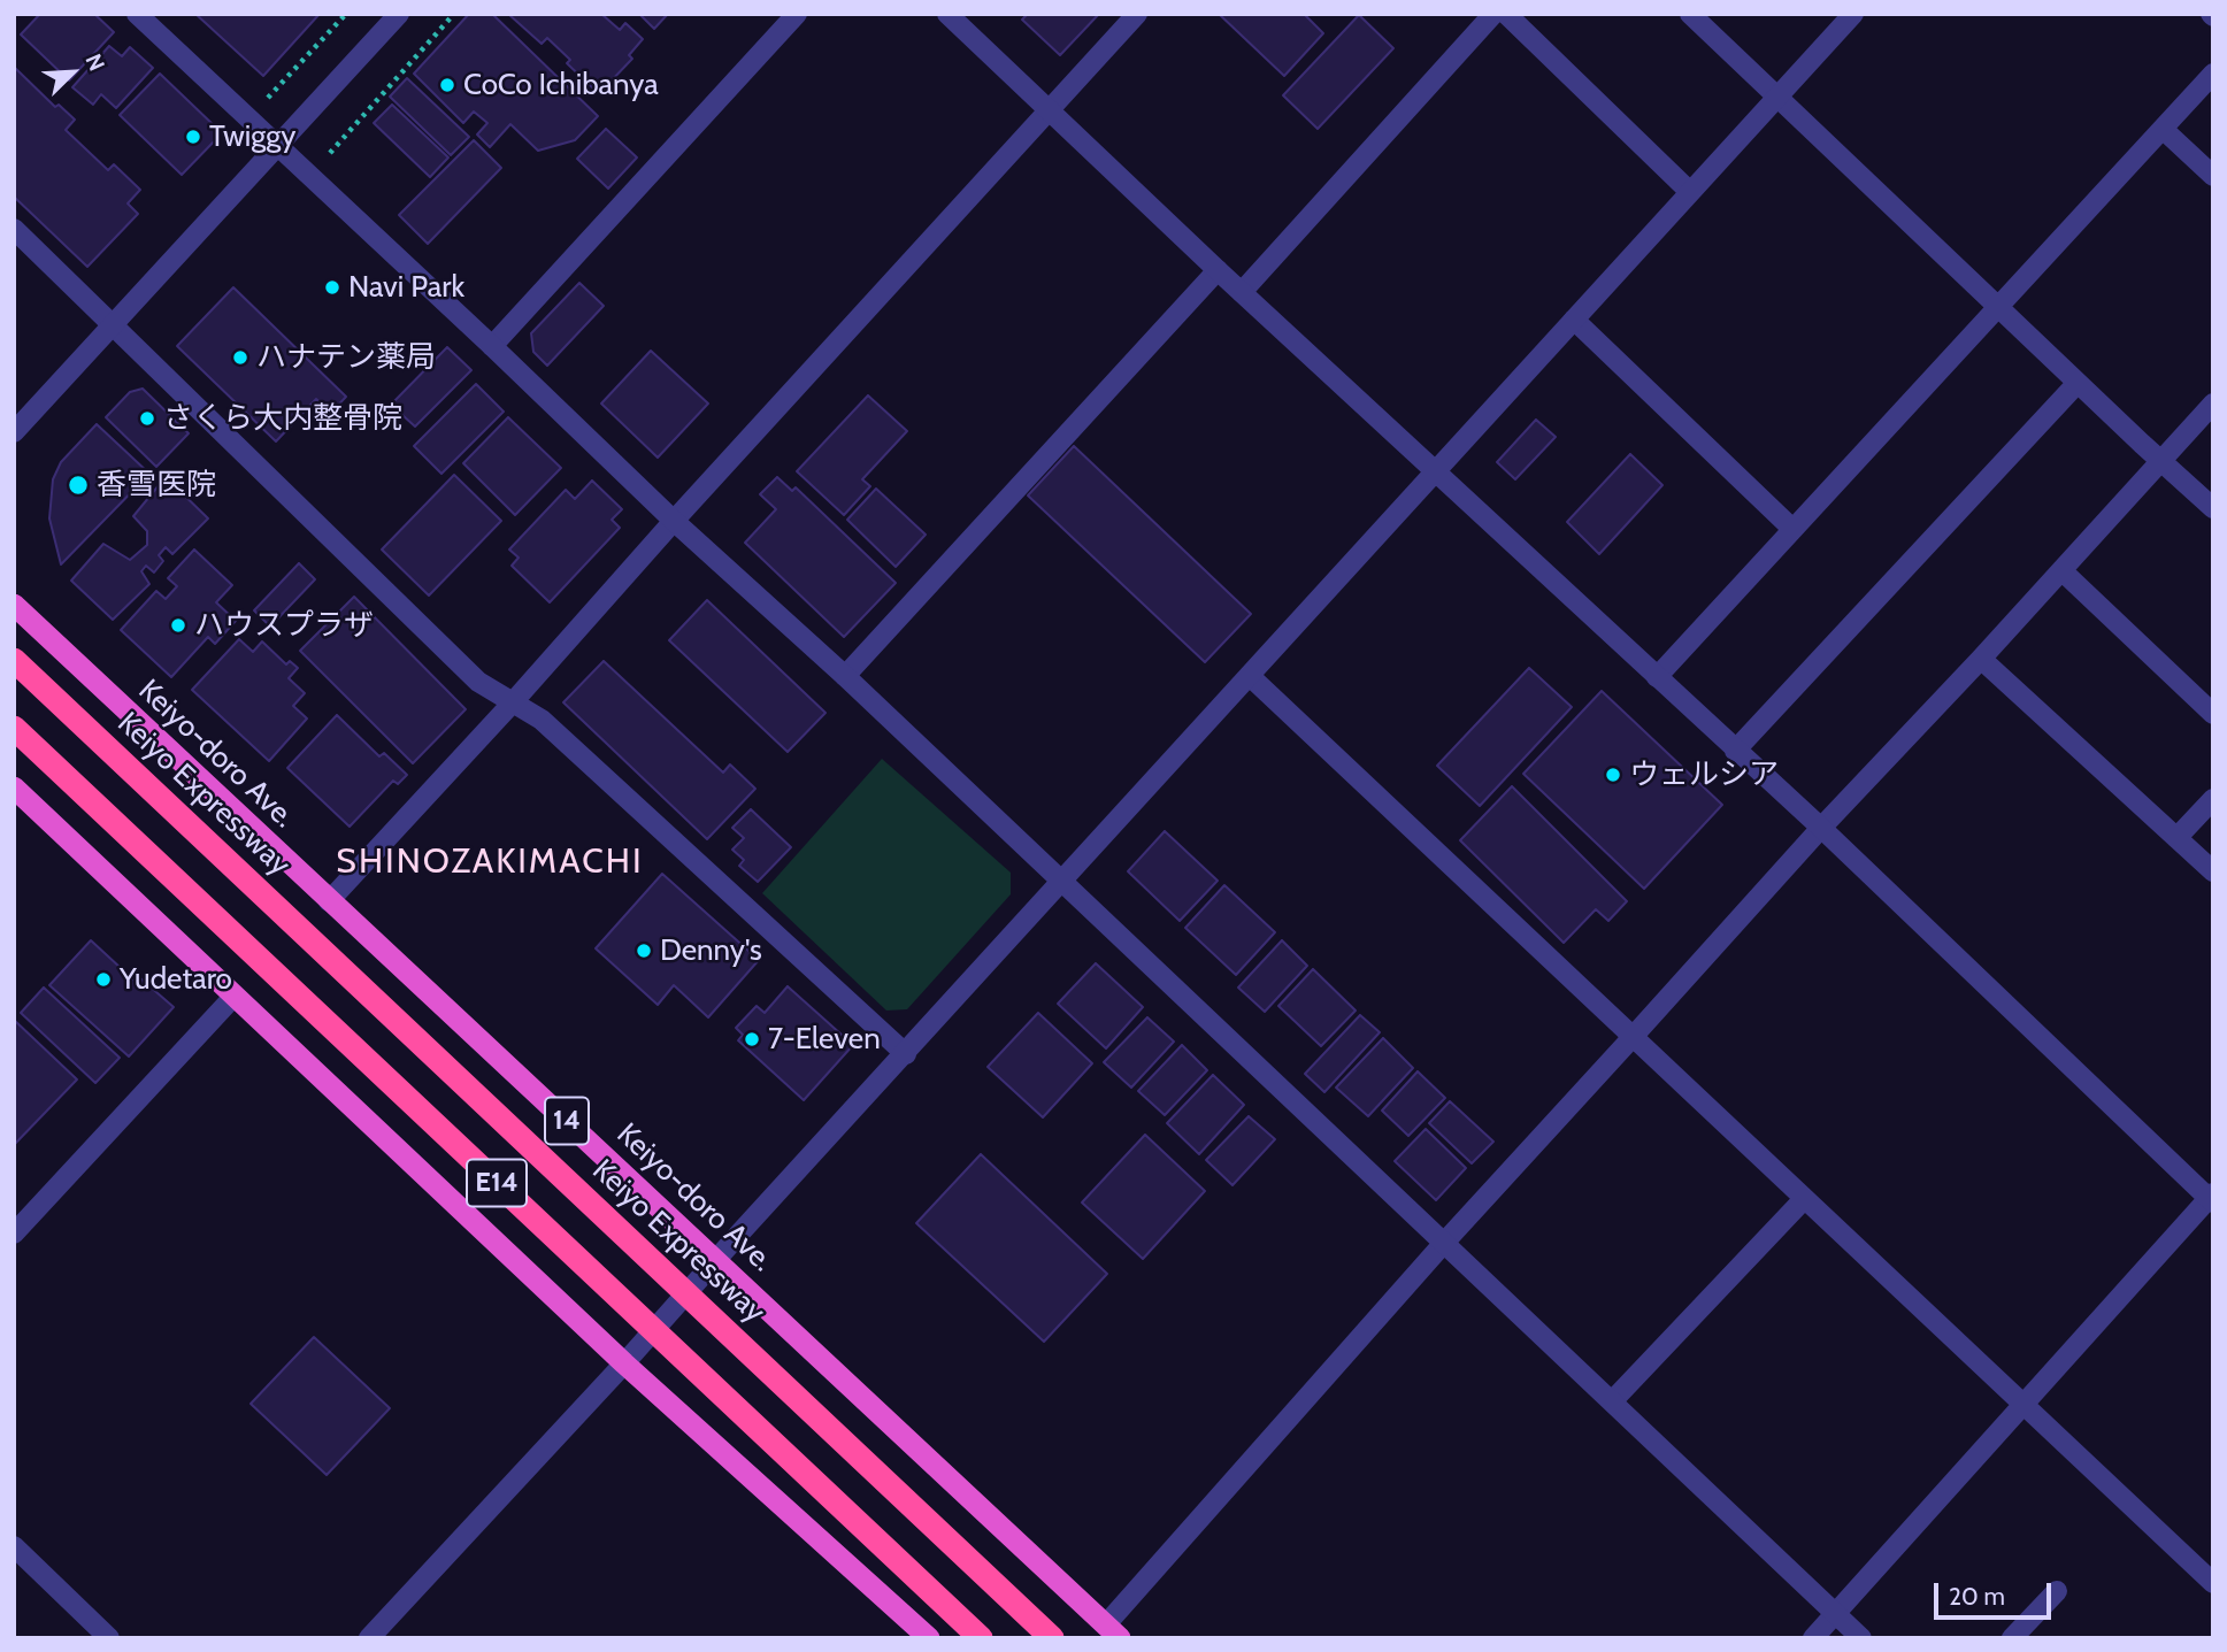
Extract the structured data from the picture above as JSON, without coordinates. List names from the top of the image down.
{
  "streets": {
    "highway": [
      "Keiyo-doro Ave.",
      "Keiyo Expressway",
      "14",
      "E14"
    ]
  },
  "districts": ["SHINOZAKIMACHI"],
  "places": [
    "CoCo Ichibanya",
    "Twiggy",
    "Navi Park",
    "ハナテン薬局",
    "さくら大内整骨院",
    "香雪医院",
    "ハウスプラザ",
    "ウェルシア",
    "Denny's",
    "Yudetaro",
    "7-Eleven"
  ],
  "scale_bar": "20 m",
  "north": "top right"
}
